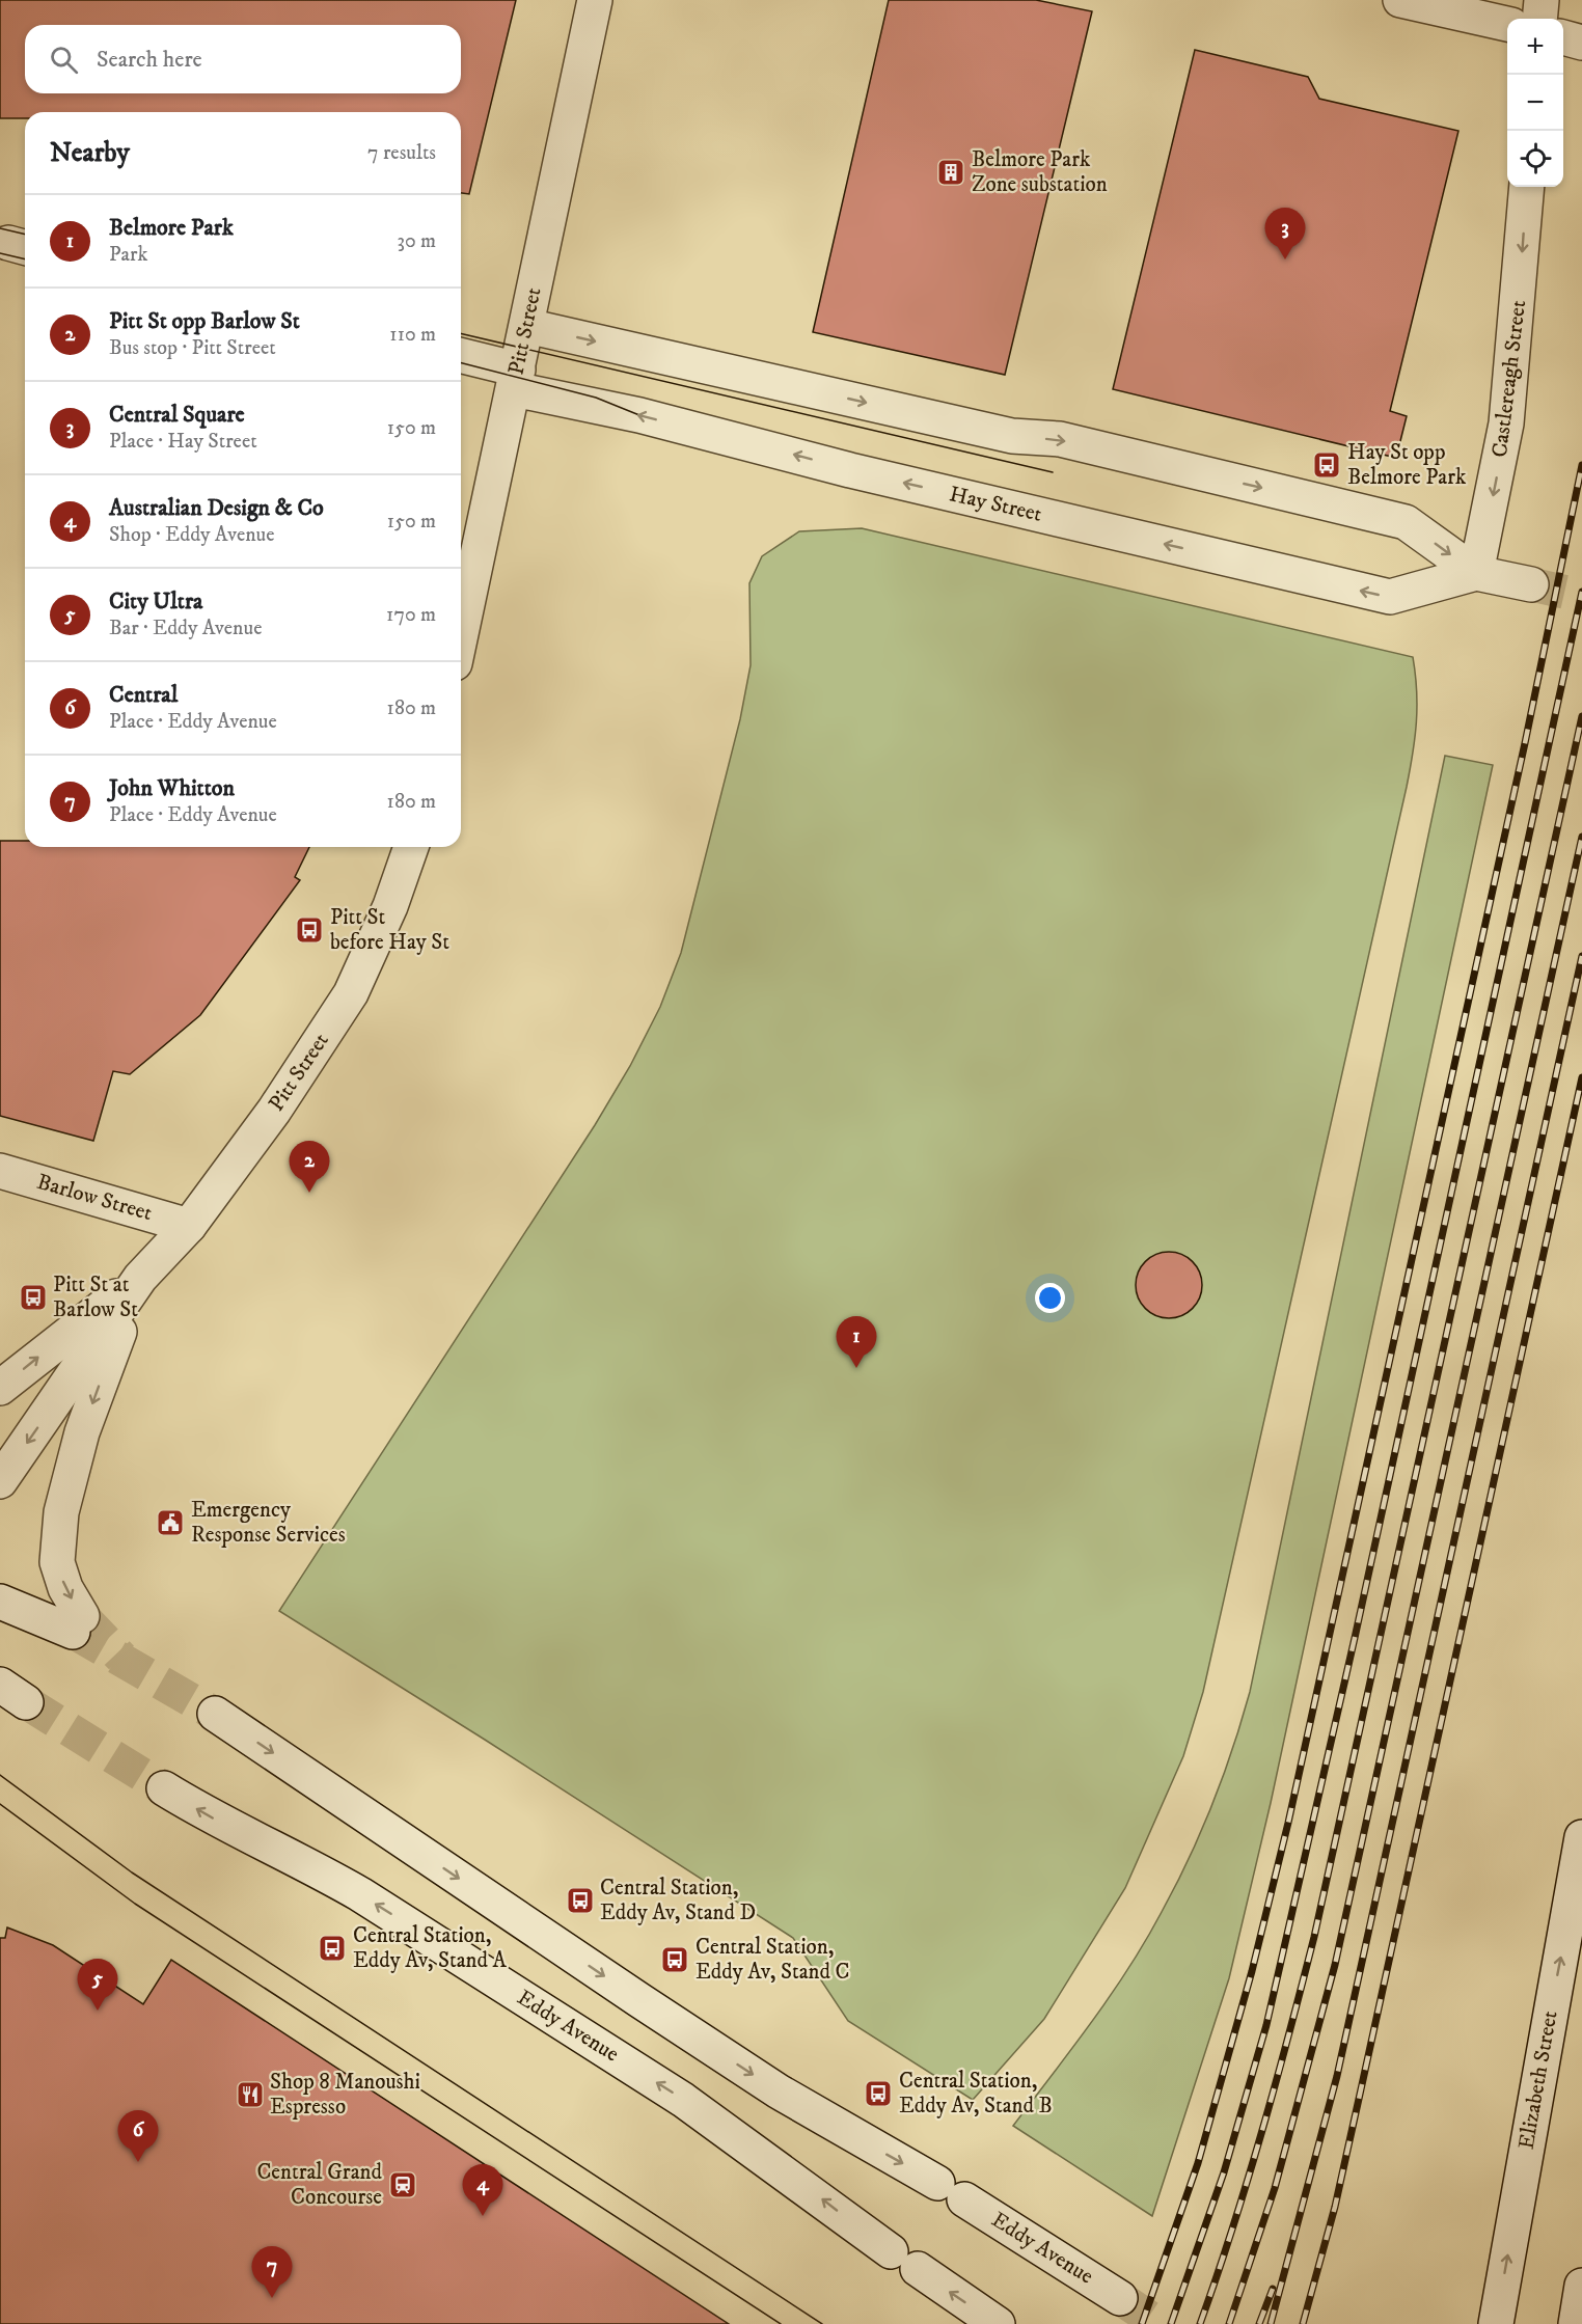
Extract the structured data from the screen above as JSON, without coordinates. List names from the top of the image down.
{
  "streets": {
    "street": [
      "Pitt Street",
      "Castlereagh Street",
      "Hay Street",
      "Barlow Street",
      "Eddy Avenue",
      "Elizabeth Street"
    ]
  },
  "crossings": [
    ["Pitt Street", "Hay Street"],
    ["Pitt Street", "Barlow Street"],
    ["Castlereagh Street", "Hay Street"]
  ],
  "one_way": ["Castlereagh Street", "Elizabeth Street"],
  "places": {
    "building": ["Belmore Park Zone substation"],
    "bus stop": [
      "Hay St opp Belmore Park",
      "Pitt St before Hay St",
      "Pitt St at Barlow St",
      "Central Station, Eddy Av, Stand D",
      "Central Station, Eddy Av, Stand A",
      "Central Station, Eddy Av, Stand C",
      "Central Station, Eddy Av, Stand B"
    ],
    "public building": ["Emergency Response Services"],
    "restaurant": ["Shop 8 Manoushi Espresso"],
    "station": ["Central Grand Concourse"]
  },
  "page": {
    "map_buttons": ["+", "−"],
    "search": "Search here",
    "heading": ["Nearby", "7 results"],
    "list": [
      {
        "mark": "1",
        "name": "Belmore Park",
        "note": "Park",
        "value": "30 m"
      },
      {
        "mark": "2",
        "name": "Pitt St opp Barlow St",
        "note": "Bus stop · Pitt Street",
        "value": "110 m"
      },
      {
        "mark": "3",
        "name": "Central Square",
        "note": "Place · Hay Street",
        "value": "150 m"
      },
      {
        "mark": "4",
        "name": "Australian Design & Co",
        "note": "Shop · Eddy Avenue",
        "value": "150 m"
      },
      {
        "mark": "5",
        "name": "City Ultra",
        "note": "Bar · Eddy Avenue",
        "value": "170 m"
      },
      {
        "mark": "6",
        "name": "Central",
        "note": "Place · Eddy Avenue",
        "value": "180 m"
      },
      {
        "mark": "7",
        "name": "John Whitton",
        "note": "Place · Eddy Avenue",
        "value": "180 m"
      }
    ],
    "pins": [
      "3",
      "2",
      "1",
      "5",
      "6",
      "4",
      "7"
    ]
  }
}
